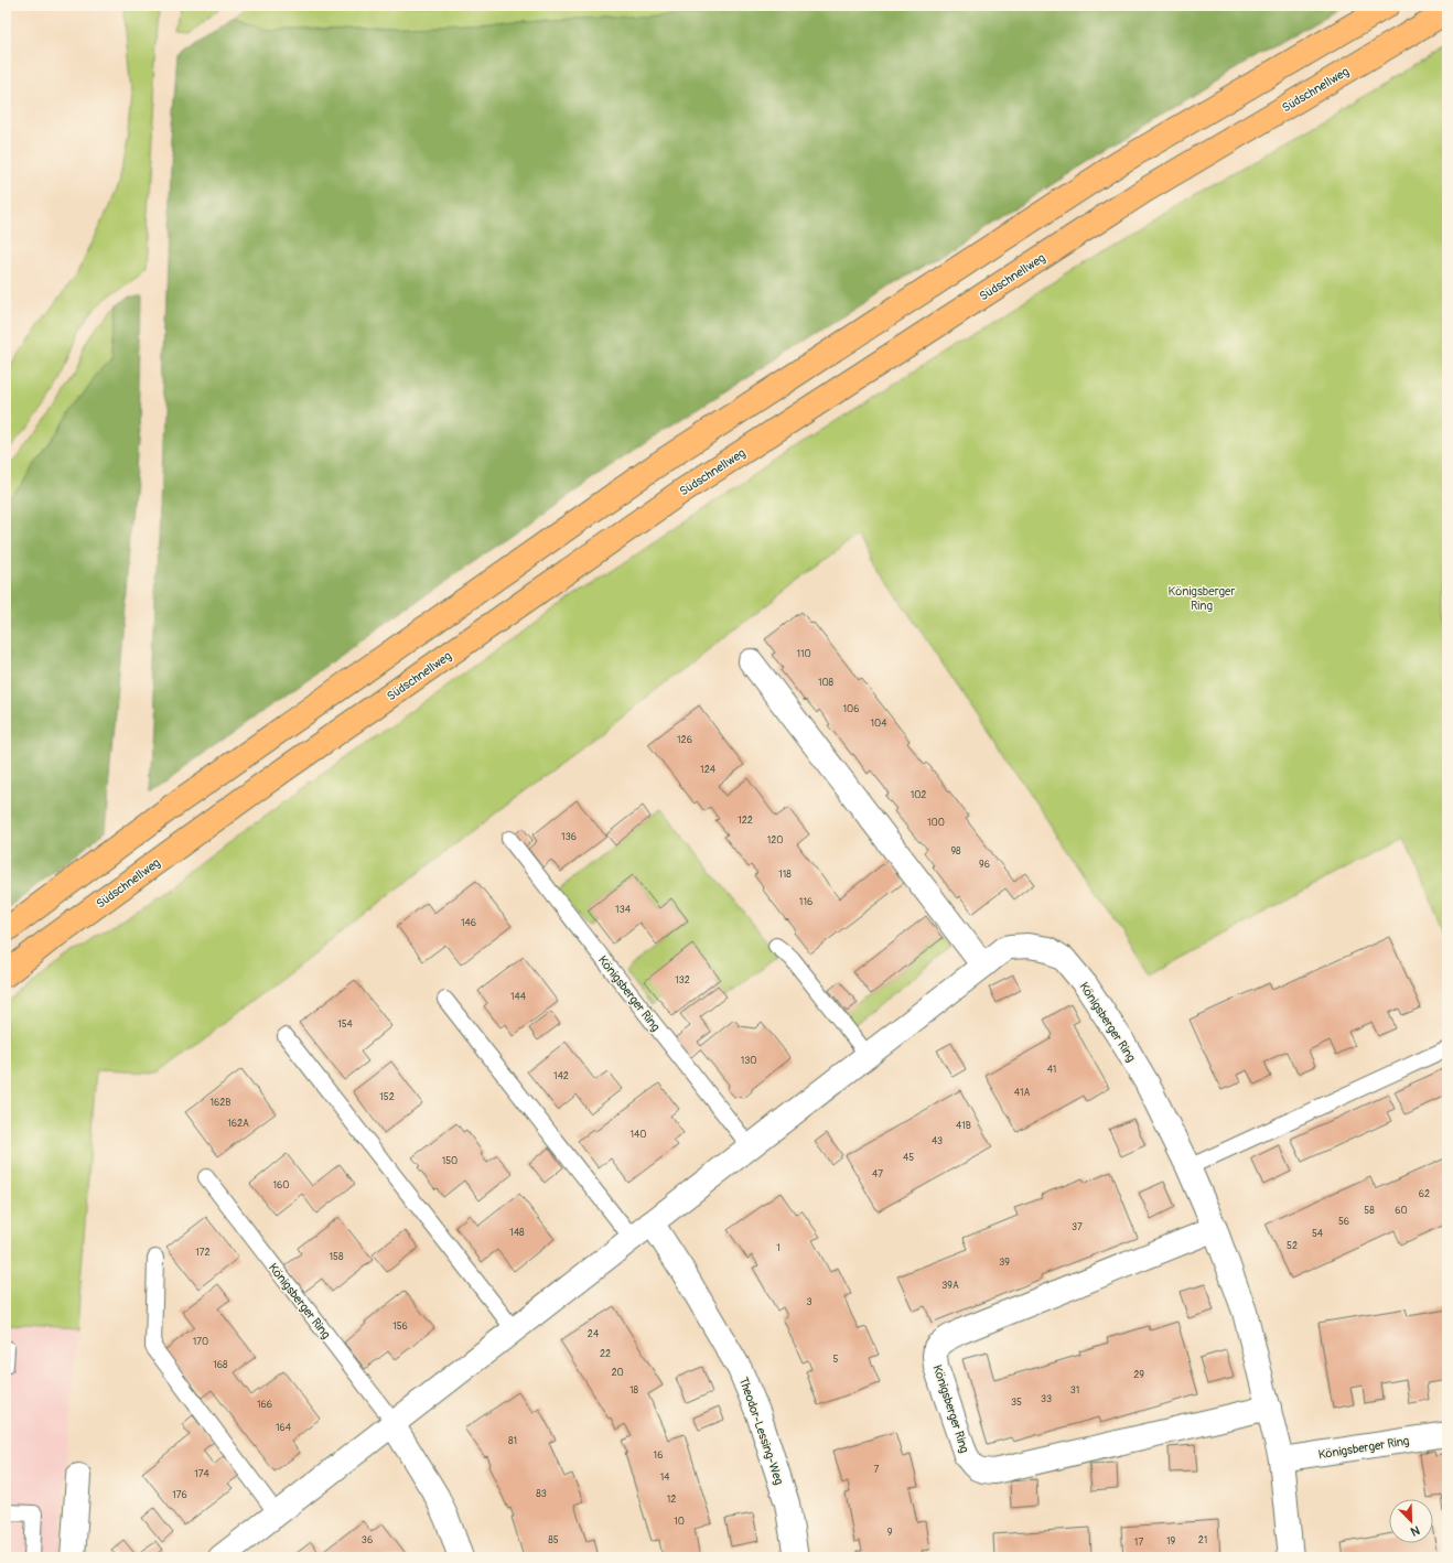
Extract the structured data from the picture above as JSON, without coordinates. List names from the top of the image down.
{
  "streets": {
    "highway": ["Südschnellweg"],
    "street": ["Königsberger Ring", "Theodor-Lessing-Weg"]
  },
  "crossings": [
    ["Königsberger Ring", "Theodor-Lessing-Weg"]
  ],
  "parks": ["Königsberger Ring"],
  "house_numbers": [
    "110",
    "108",
    "106",
    "104",
    "126",
    "124",
    "102",
    "122",
    "100",
    "136",
    "120",
    "98",
    "96",
    "118",
    "116",
    "134",
    "146",
    "132",
    "144",
    "154",
    "130",
    "41",
    "142",
    "41A",
    "152",
    "162B",
    "162A",
    "41B",
    "140",
    "43",
    "45",
    "150",
    "47",
    "160",
    "62",
    "58",
    "60",
    "56",
    "37",
    "148",
    "54",
    "52",
    "1",
    "172",
    "158",
    "39",
    "39A",
    "3",
    "156",
    "24",
    "170",
    "22",
    "5",
    "168",
    "20",
    "29",
    "18",
    "31",
    "33",
    "35",
    "166",
    "164",
    "81",
    "16",
    "7",
    "174",
    "14",
    "83",
    "176",
    "12",
    "10",
    "9",
    "36",
    "85",
    "21",
    "19",
    "17"
  ],
  "north": "bottom right"
}
